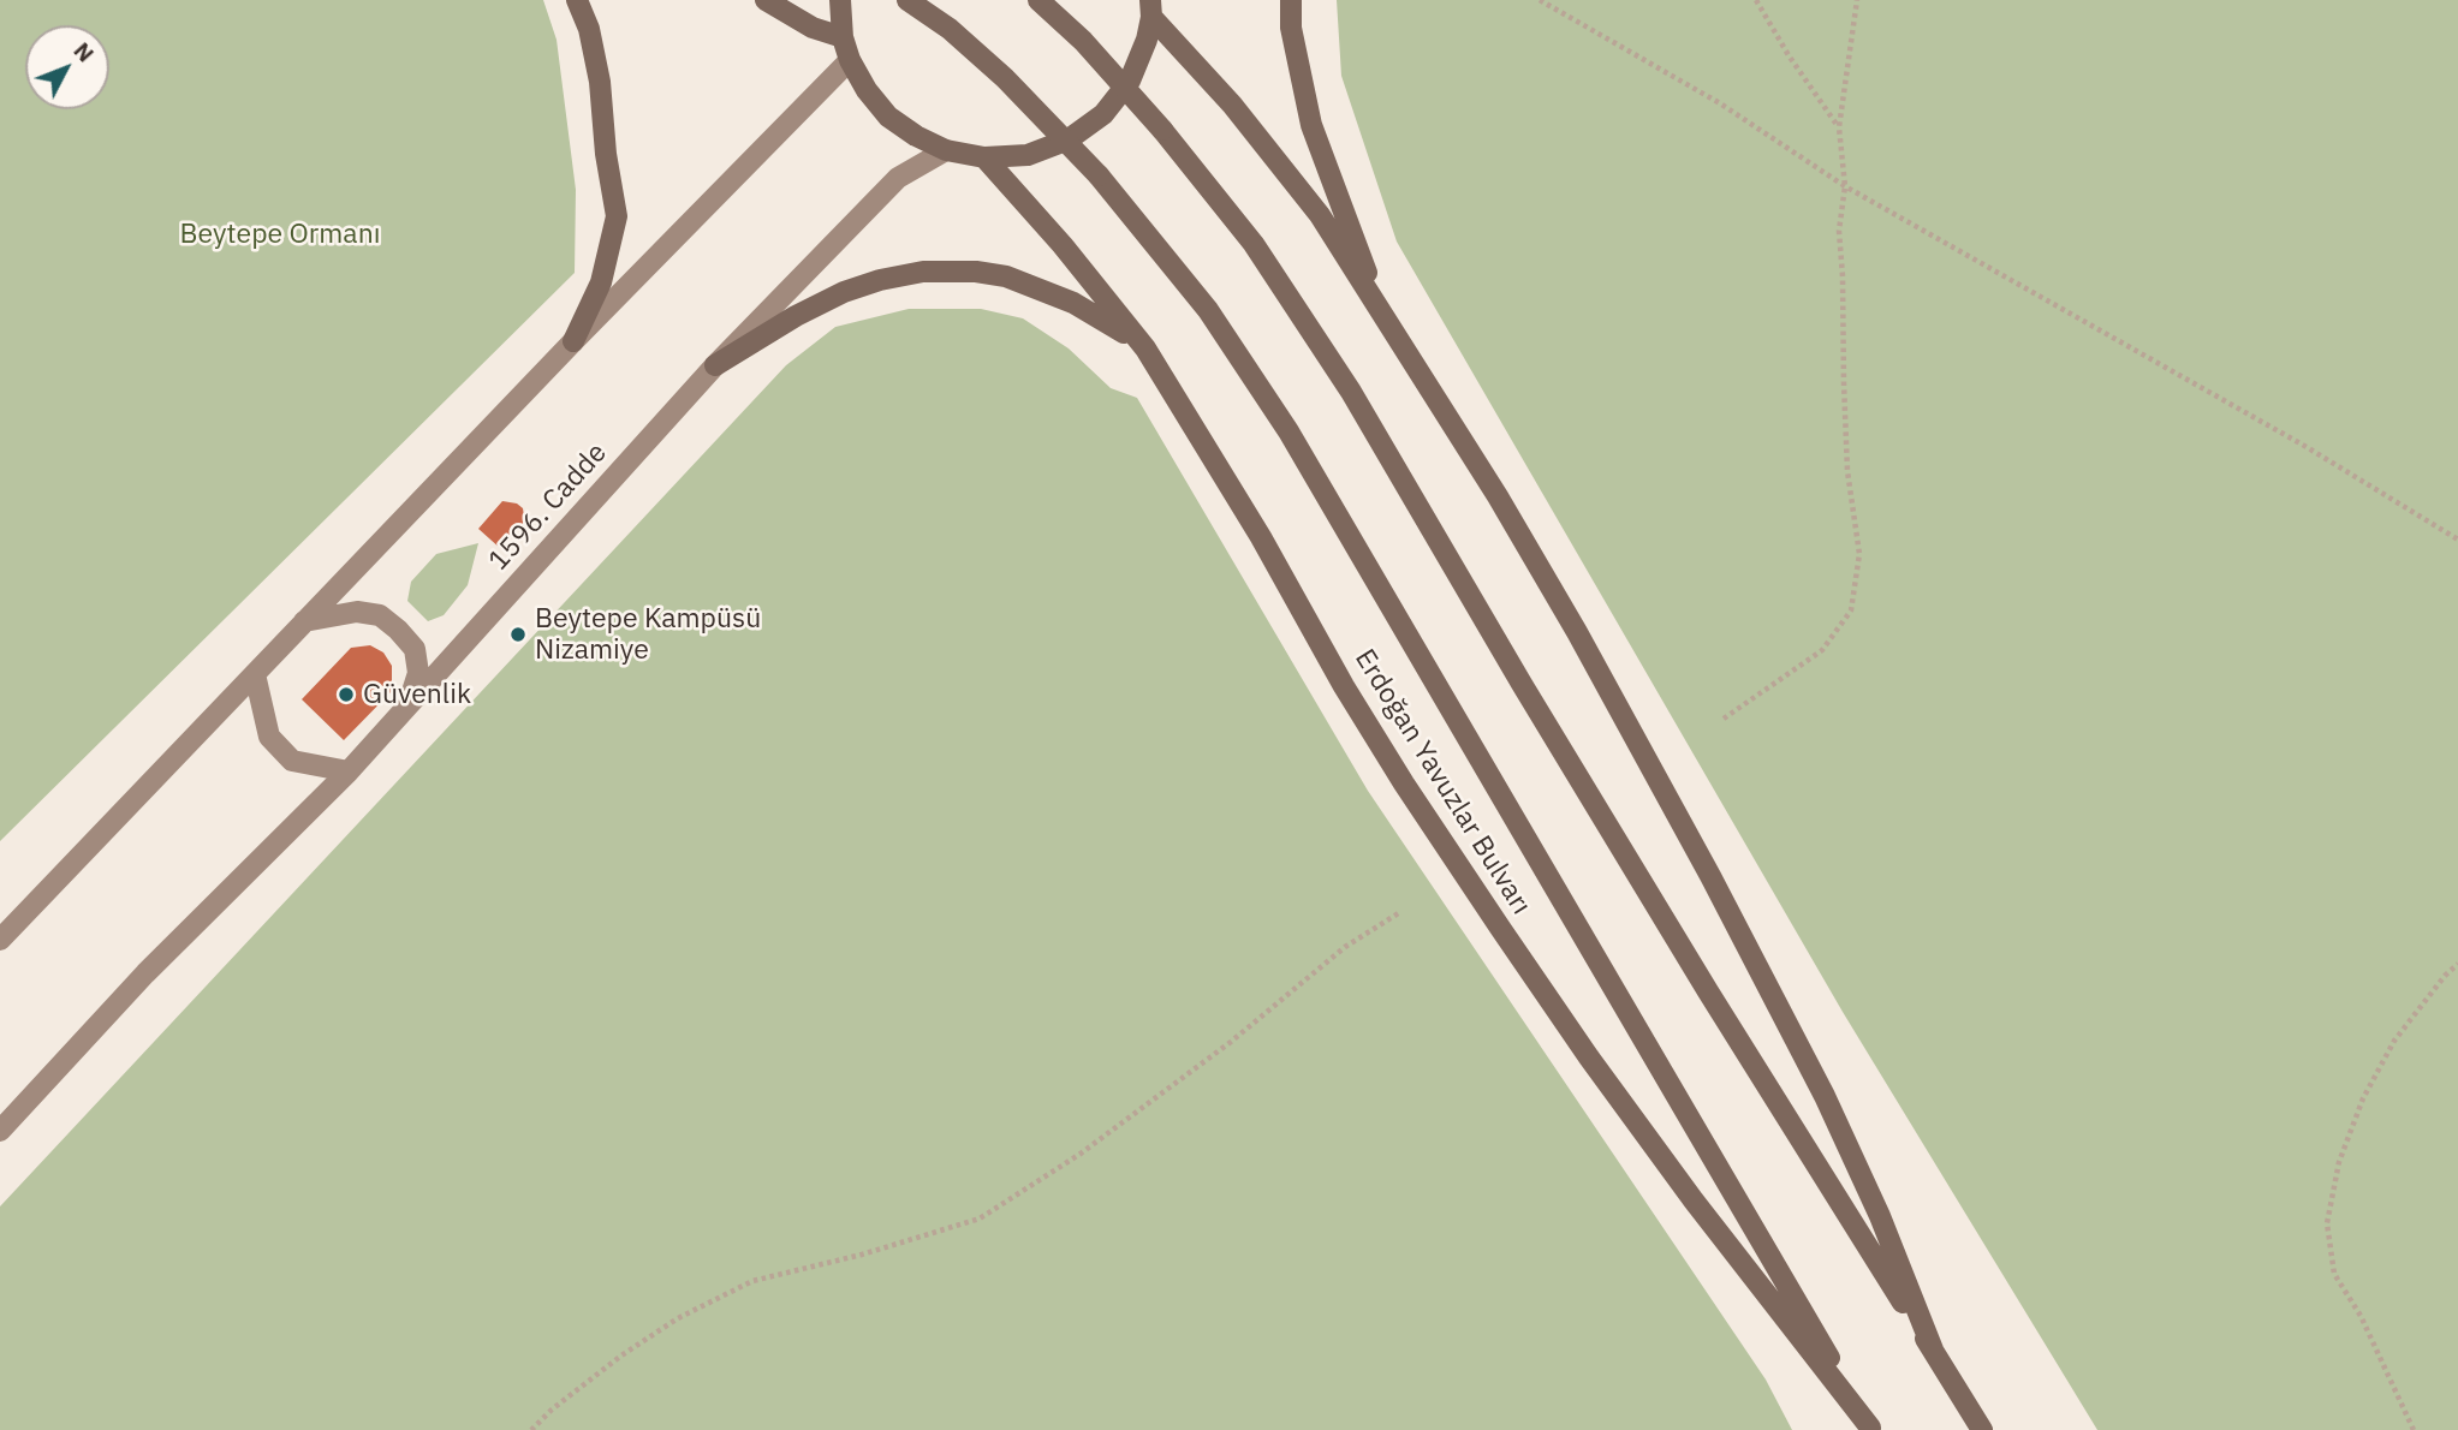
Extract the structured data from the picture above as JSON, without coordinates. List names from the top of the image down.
{
  "streets": {
    "main road": ["1596. Cadde", "Erdoğan Yavuzlar Bulvarı"]
  },
  "parks": ["Beytepe Ormanı"],
  "places": ["Beytepe Kampüsü Nizamiye", "Güvenlik"],
  "north": "top right"
}
